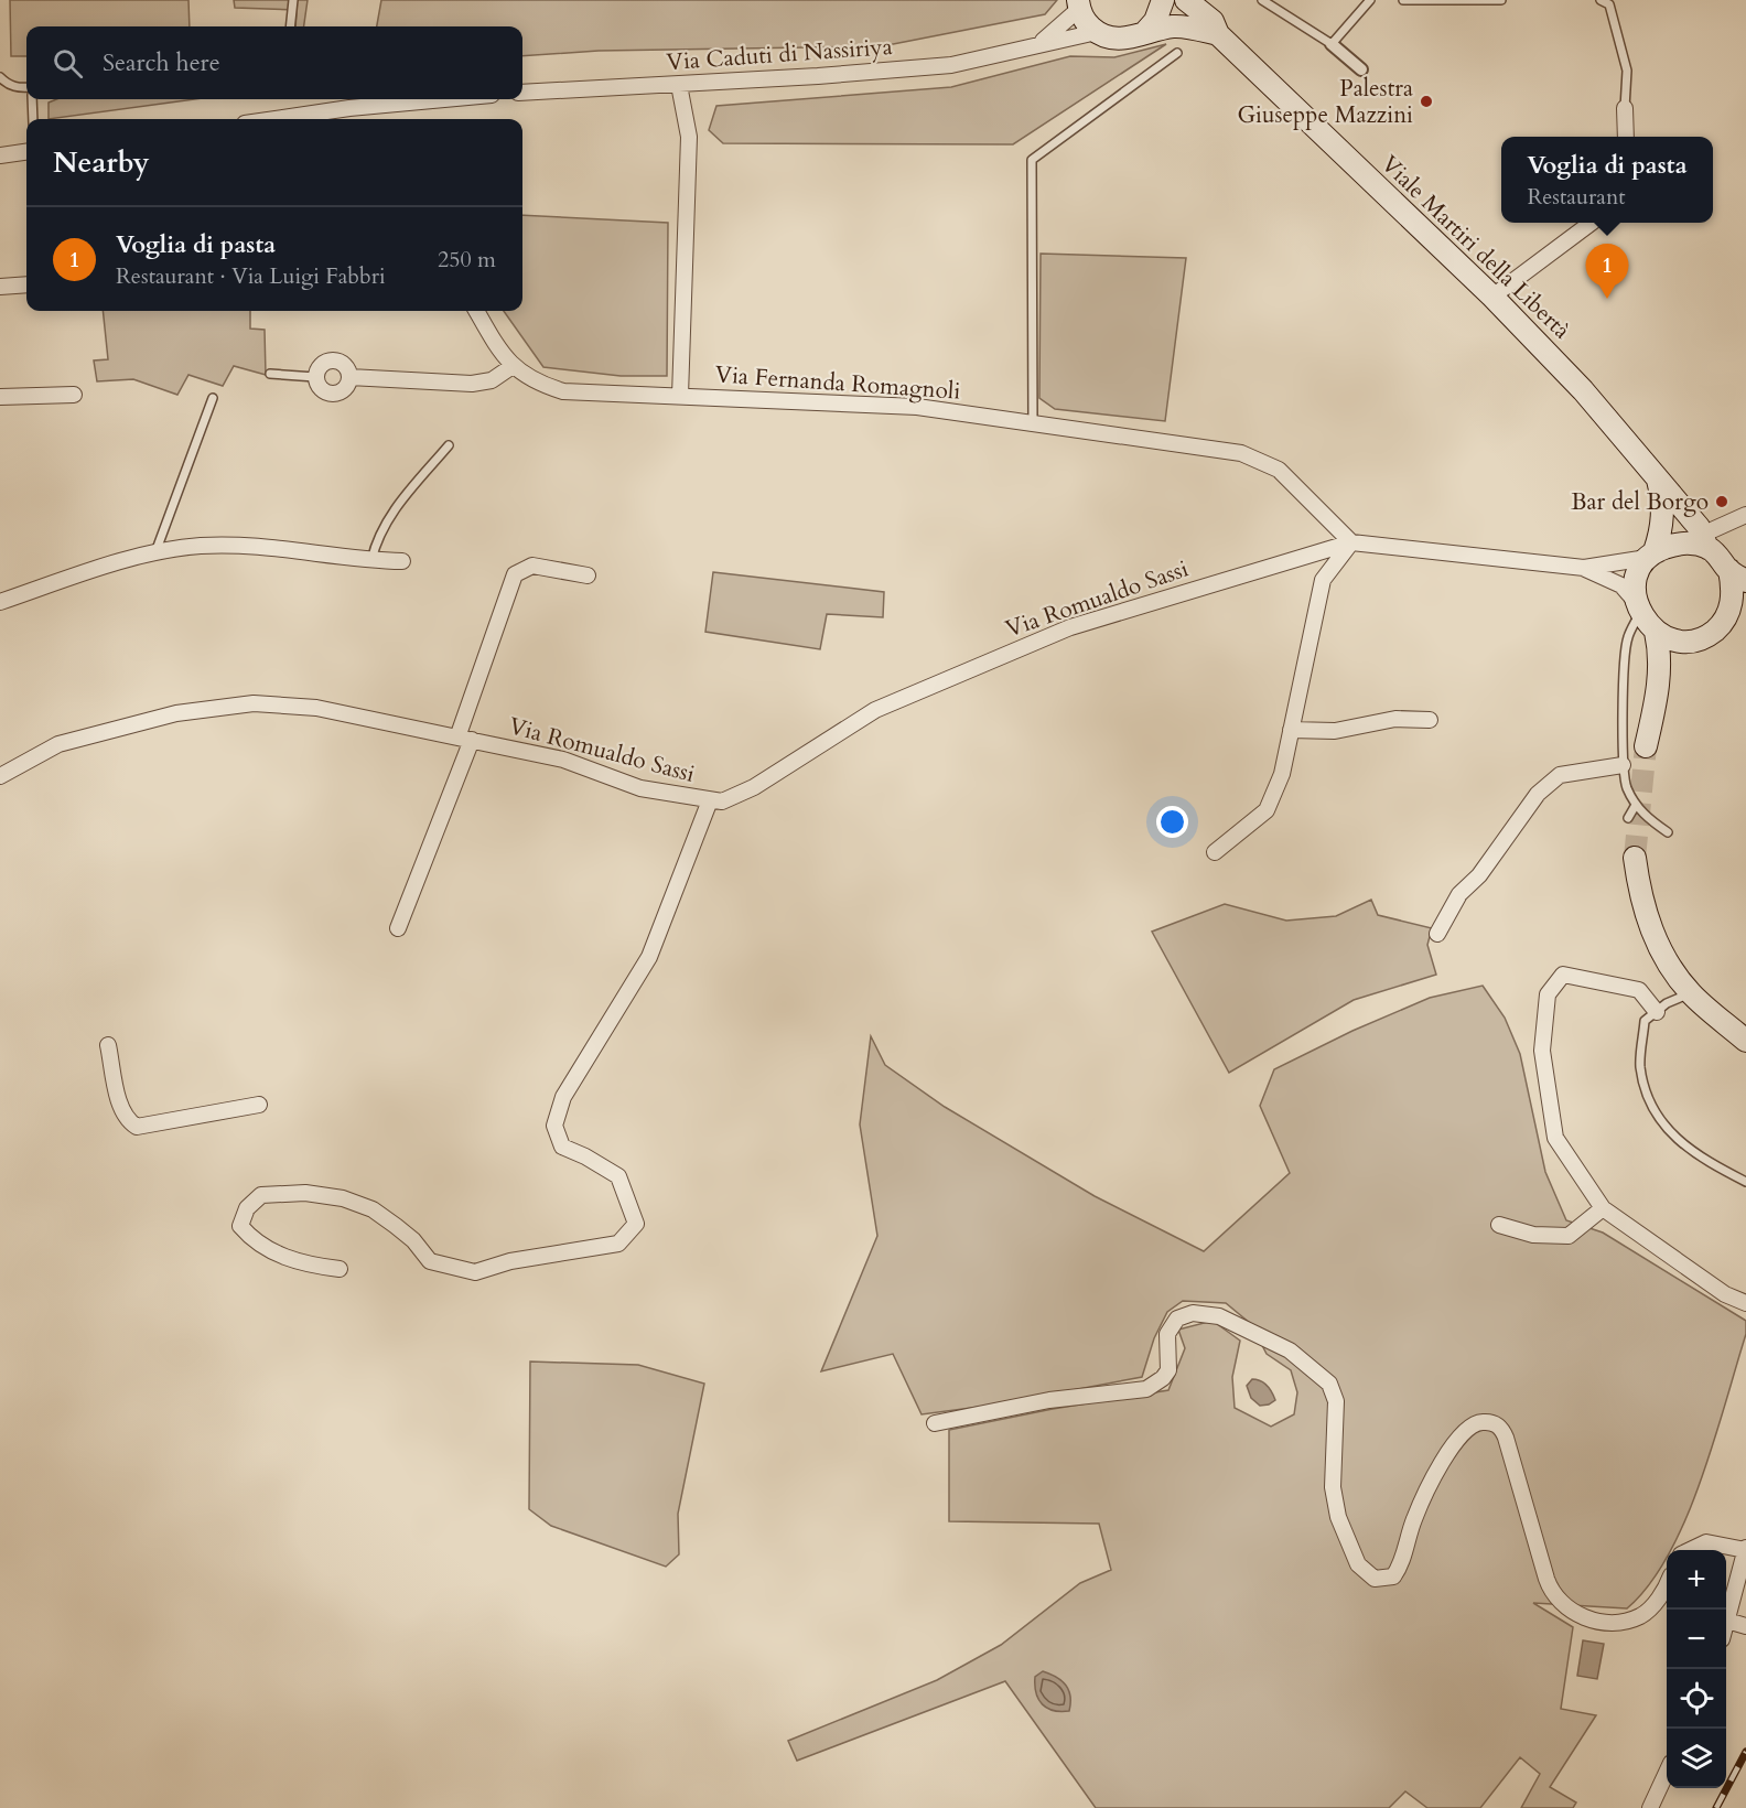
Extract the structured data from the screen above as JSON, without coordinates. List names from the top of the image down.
{
  "streets": {
    "main road": ["Viale Martiri della Libertà"],
    "street": ["Via Caduti di Nassiriya", "Via Fernanda Romagnoli", "Via Romualdo Sassi"]
  },
  "crossings": [
    ["Via Caduti di Nassiriya", "Via Fernanda Romagnoli"],
    ["Viale Martiri della Libertà", "Via Romualdo Sassi"],
    ["Via Fernanda Romagnoli", "Via Romualdo Sassi"]
  ],
  "places": ["Palestra Giuseppe Mazzini", "Bar del Borgo"],
  "page": {
    "search": "Search here",
    "heading": "Nearby",
    "popup": ["Voglia di pasta", "Restaurant"],
    "list": [
      {
        "mark": "1",
        "name": "Voglia di pasta",
        "note": "Restaurant · Via Luigi Fabbri",
        "value": "250 m"
      }
    ],
    "pins": "1",
    "map_buttons": ["+", "−"]
  }
}
